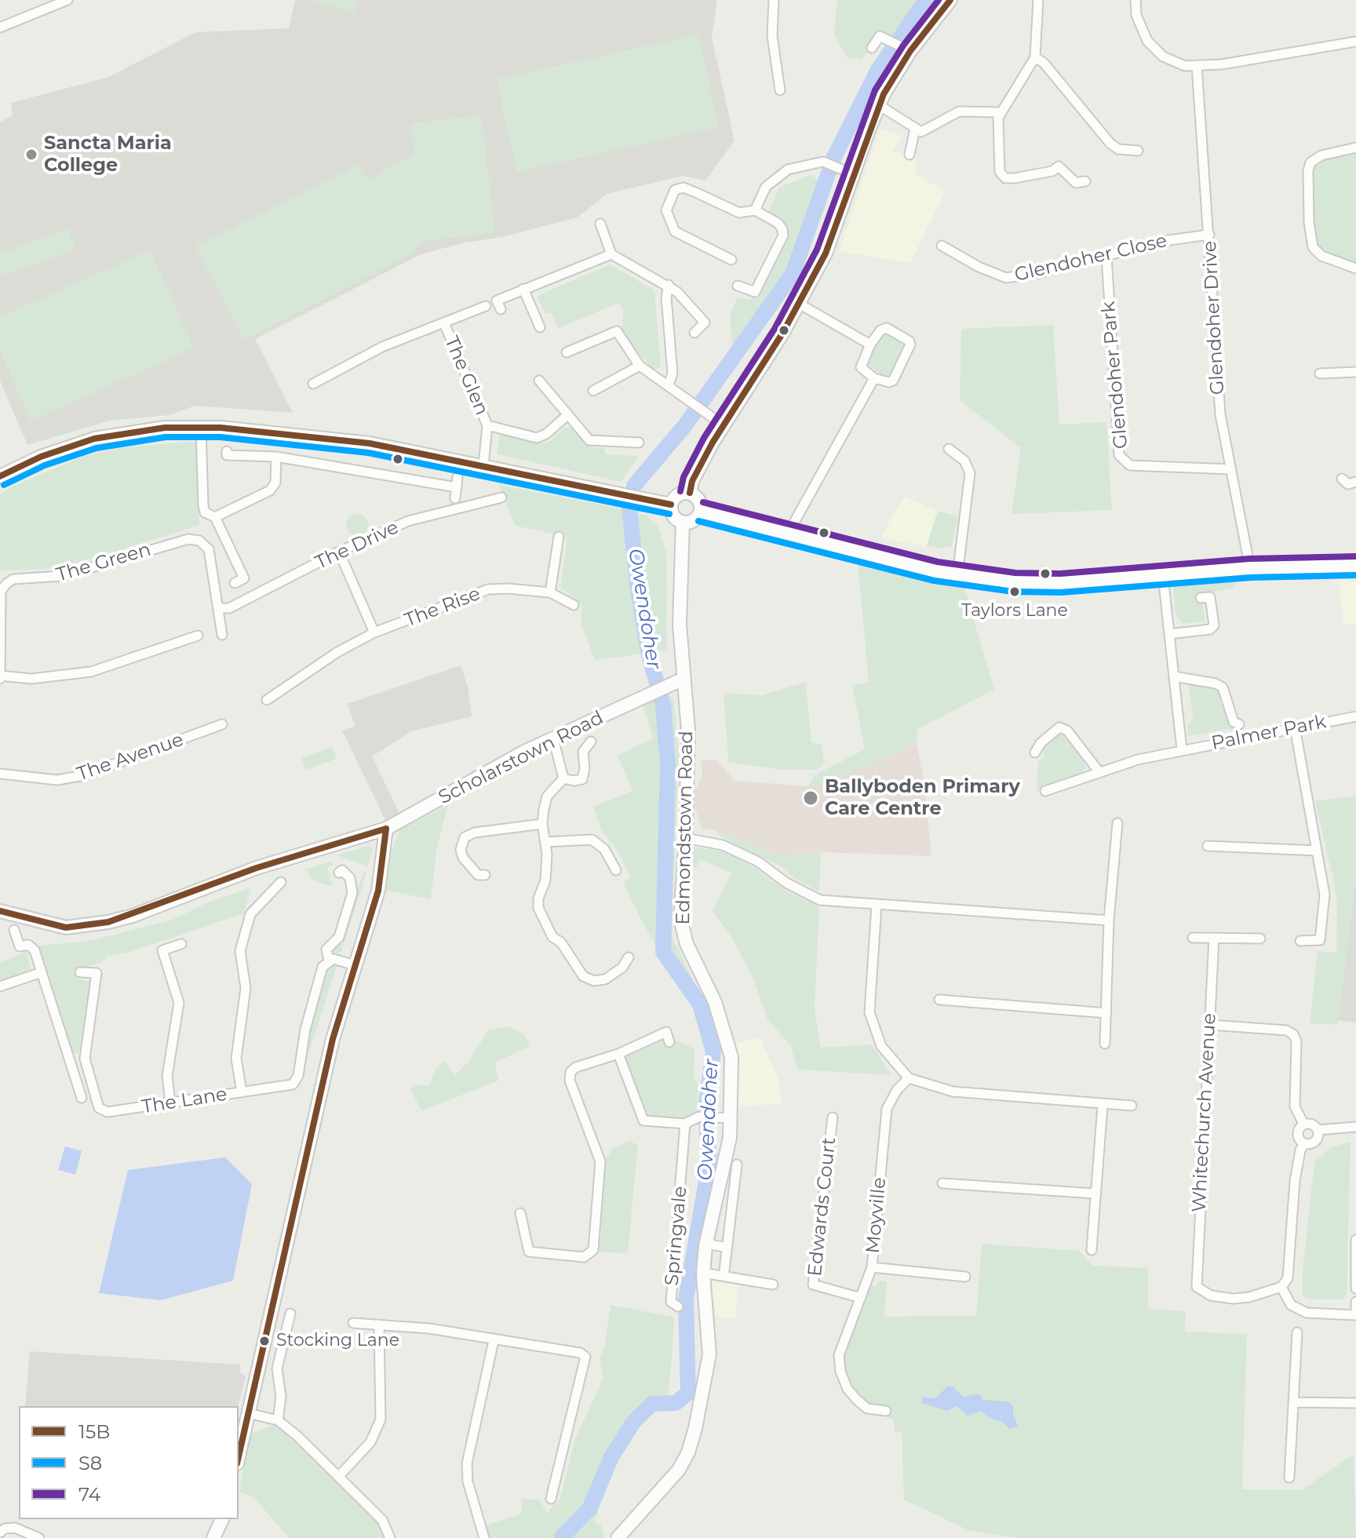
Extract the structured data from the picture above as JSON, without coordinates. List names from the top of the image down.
{
  "streets": {
    "main road": ["Scholarstown Road", "Edmondstown Road"],
    "street": [
      "Glendoher Close",
      "Glendoher Drive",
      "Glendoher Park",
      "The Glen",
      "The Drive",
      "The Green",
      "The Rise",
      "Palmer Park",
      "The Avenue",
      "The Lane",
      "Whitechurch Avenue",
      "Edwards Court",
      "Moyville",
      "Springvale"
    ]
  },
  "crossings": [
    ["Glendoher Close", "Glendoher Drive"],
    ["Glendoher Close", "Glendoher Park"],
    ["Glendoher Drive", "Glendoher Park"],
    ["The Drive", "The Green"],
    ["Scholarstown Road", "Edmondstown Road"]
  ],
  "water": ["Owendoher"],
  "places": [
    "Sancta Maria College",
    "Taylors Lane",
    "Ballyboden Primary Care Centre",
    "Stocking Lane"
  ],
  "lines": ["transit line 15B", "transit line 74", "transit line S8"],
  "legend": ["15B", "S8", "74"]
}
